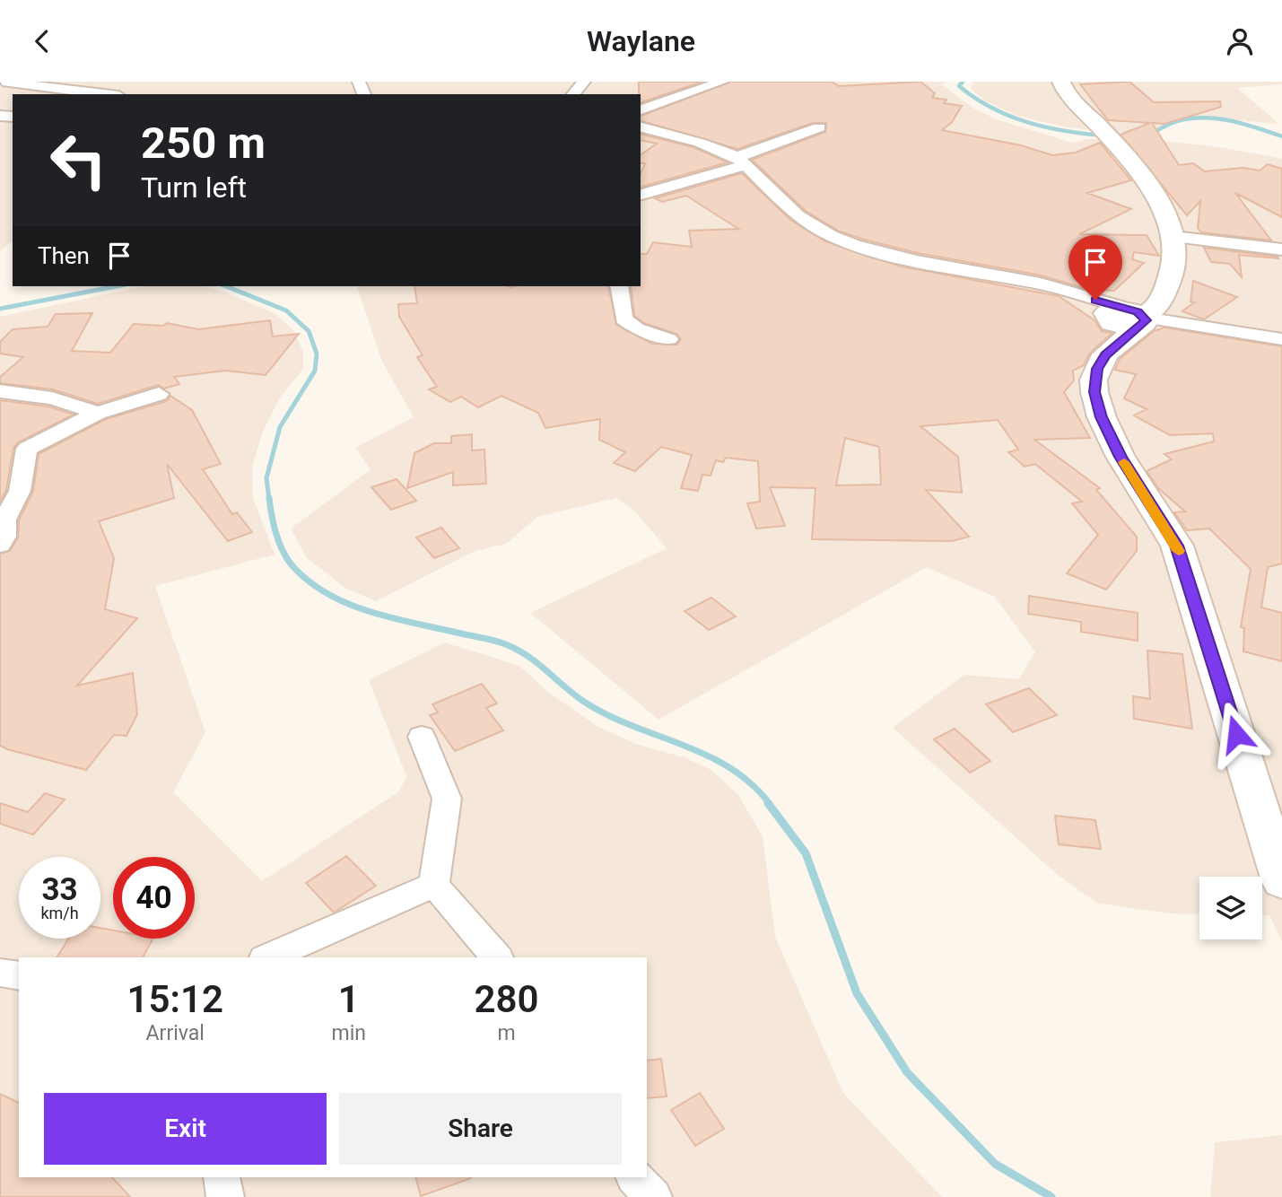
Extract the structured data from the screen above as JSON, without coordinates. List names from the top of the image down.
{
  "page": {
    "header": "Waylane",
    "turn": ["250 m", "Turn left"],
    "then": "Then",
    "speed": "33 km/h",
    "limit": "40",
    "eta": [
      "15:12",
      "Arrival",
      "1",
      "min",
      "280",
      "m"
    ],
    "buttons": ["Exit", "Share"]
  }
}
